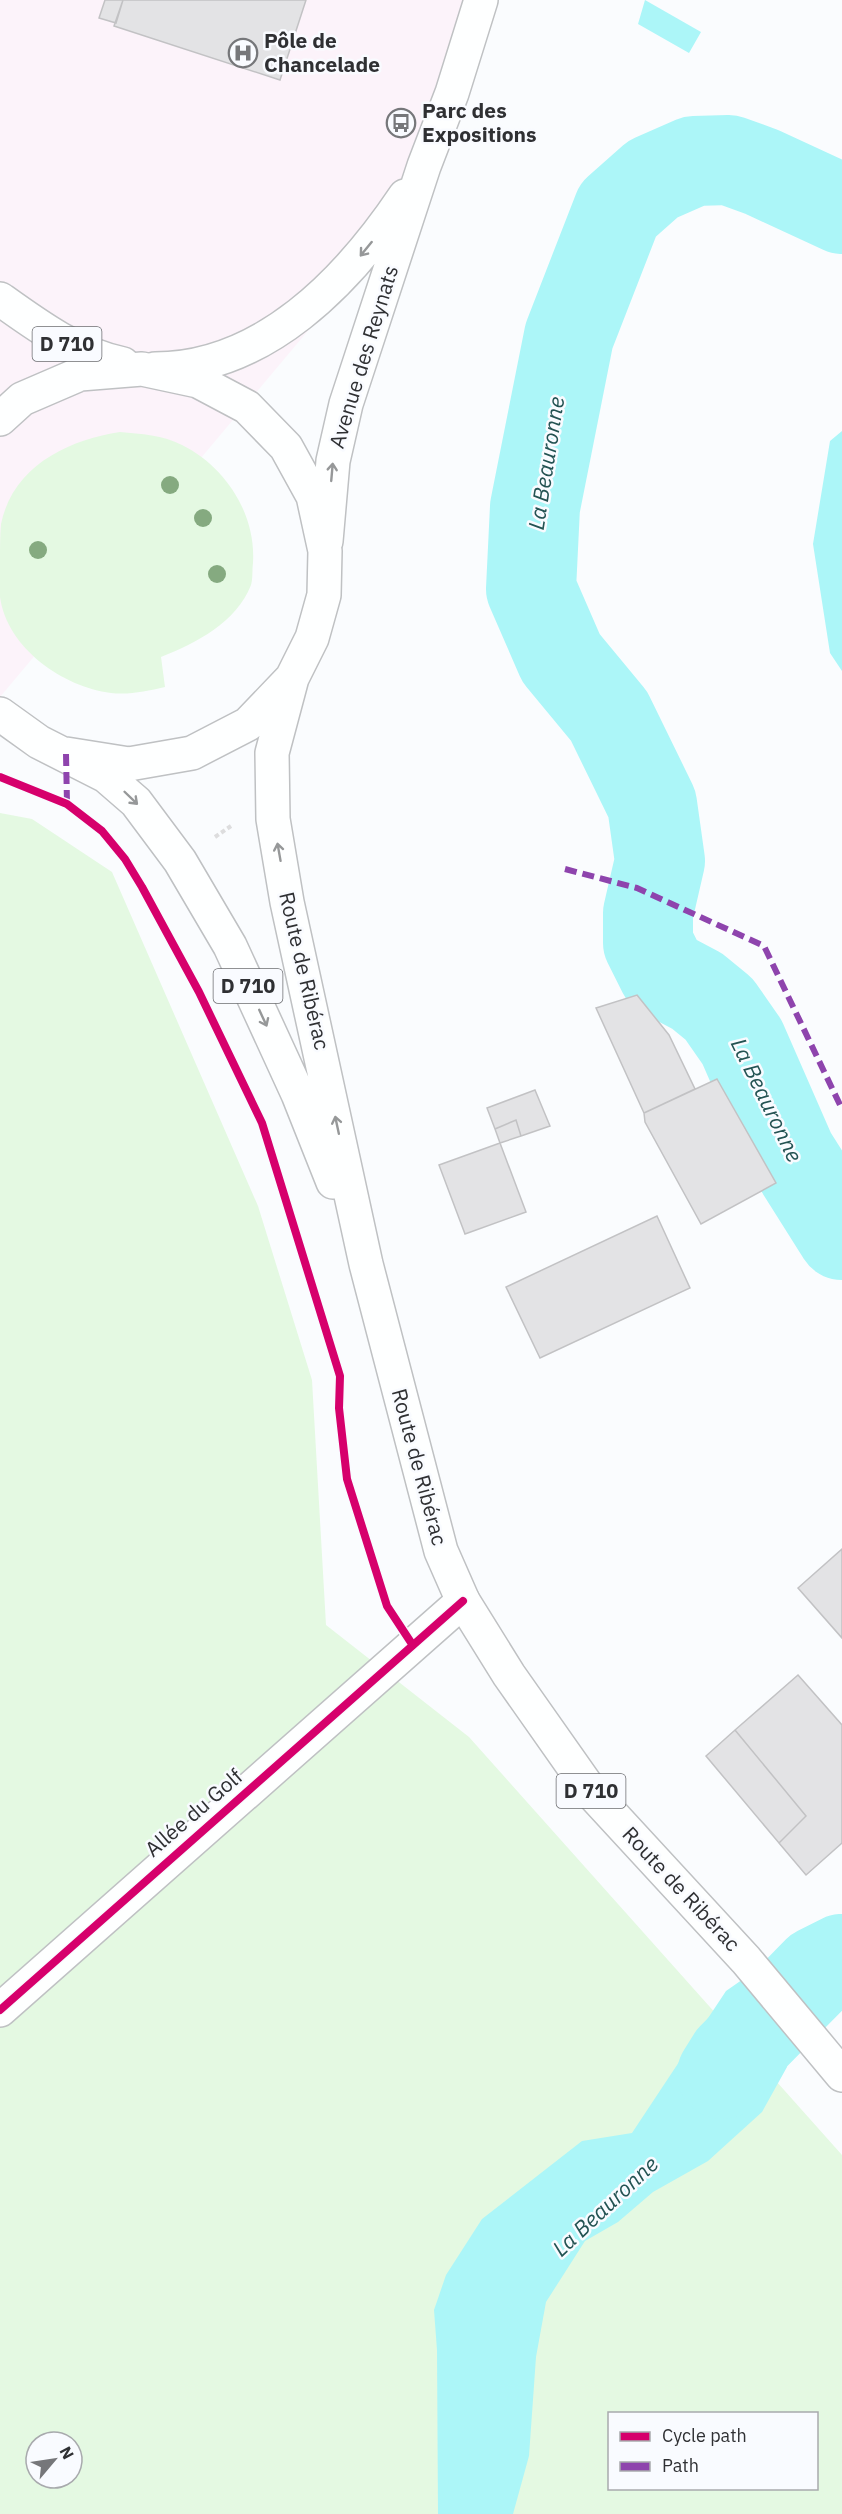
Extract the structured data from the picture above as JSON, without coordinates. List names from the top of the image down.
{
  "streets": {
    "main road": [
      "D 710",
      "Avenue des Reynats",
      "Route de Ribérac",
      "Allée du Golf"
    ]
  },
  "crossings": [
    ["Avenue des Reynats", "Route de Ribérac"],
    ["Route de Ribérac", "Allée du Golf"]
  ],
  "water": ["La Beauronne"],
  "places": {
    "hospital": ["Pôle de Chancelade"],
    "bus stop": ["Parc des Expositions"]
  },
  "legend": ["Cycle path", "Path"],
  "north": "top right"
}
